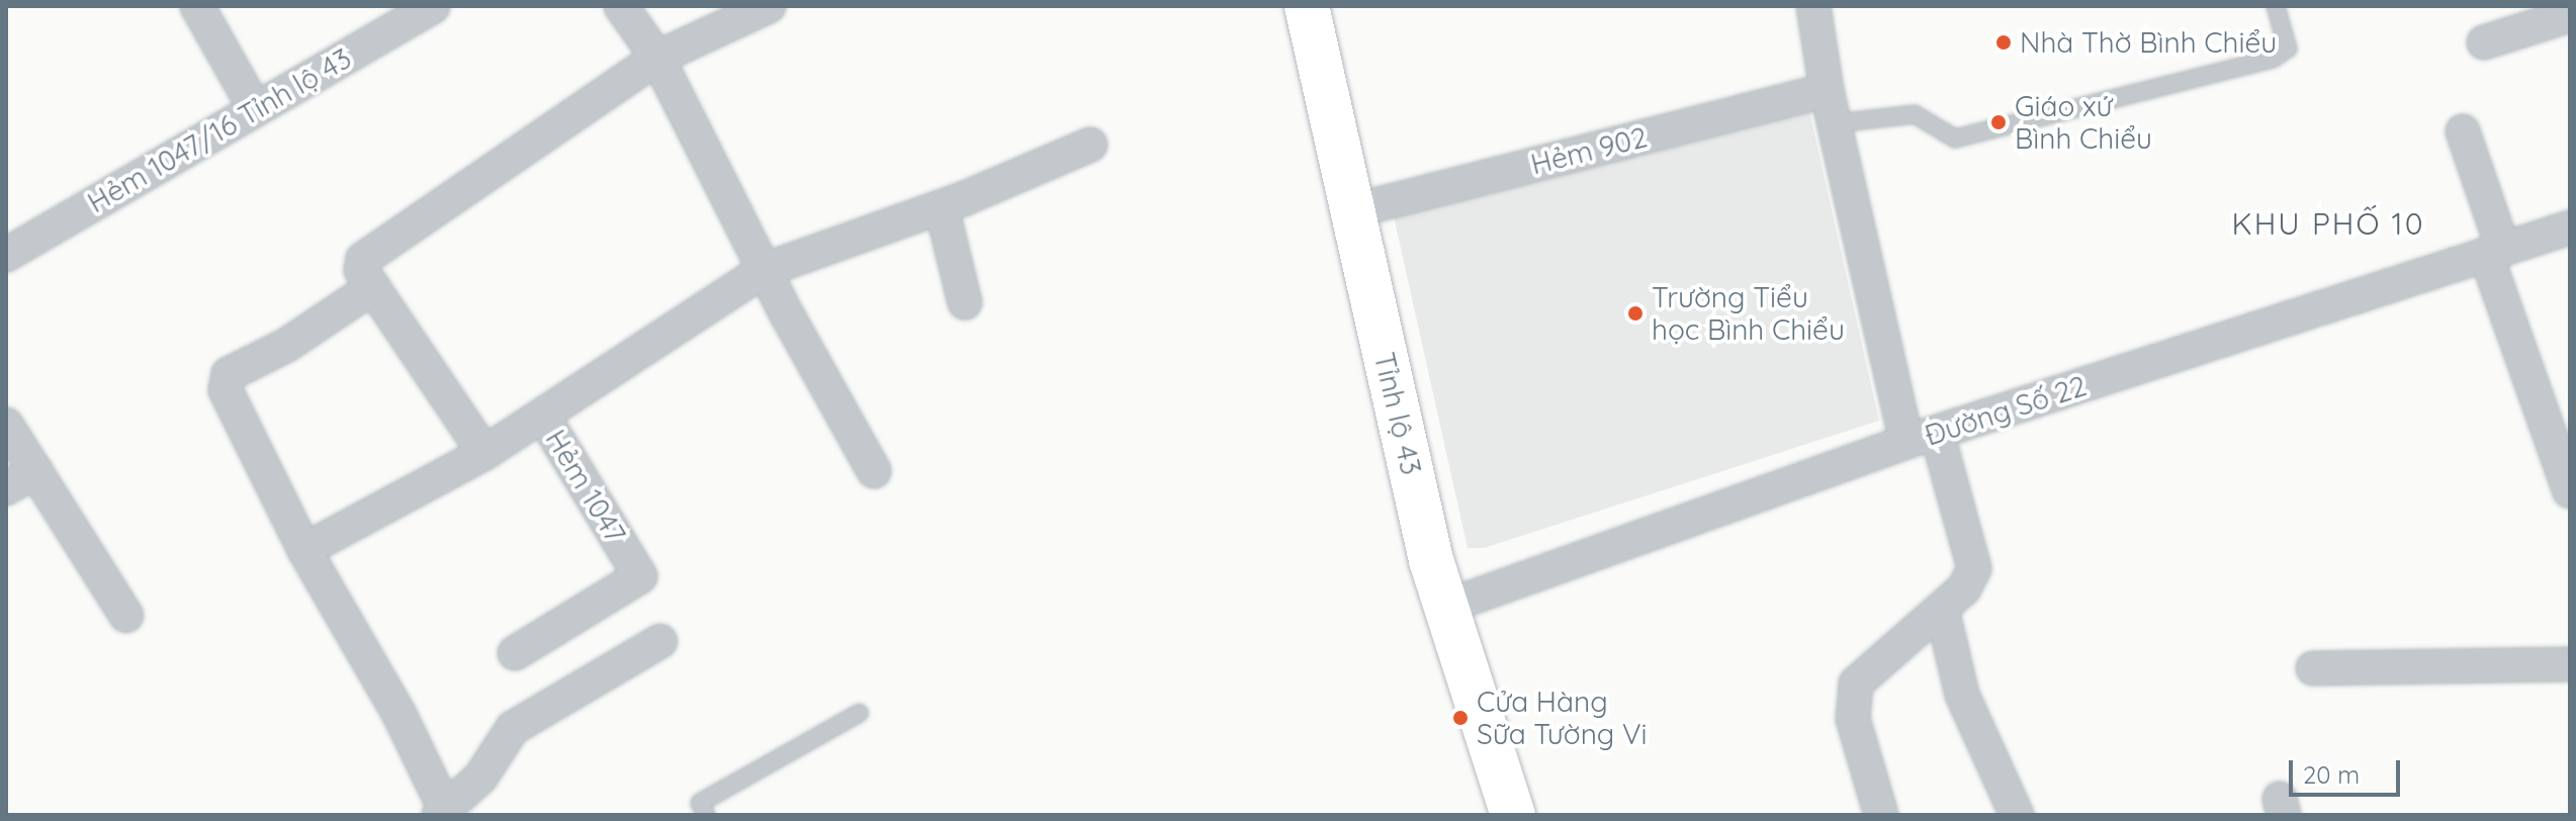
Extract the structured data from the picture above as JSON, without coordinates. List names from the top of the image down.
{
  "streets": {
    "main road": ["Tỉnh lộ 43"],
    "street": [
      "Hẻm 1047/16 Tỉnh lộ 43",
      "Hẻm 902",
      "Đường Số 22",
      "Hẻm 1047"
    ]
  },
  "crossings": [
    ["Hẻm 902", "Tỉnh lộ 43"],
    ["Đường Số 22", "Tỉnh lộ 43"]
  ],
  "districts": ["KHU PHỐ 10"],
  "places": [
    "Nhà Thờ Bình Chiểu",
    "Giáo xứ Bình Chiểu",
    "Trường Tiểu học Bình Chiểu",
    "Cửa Hàng Sữa Tường Vi"
  ],
  "scale_bar": "20 m"
}
